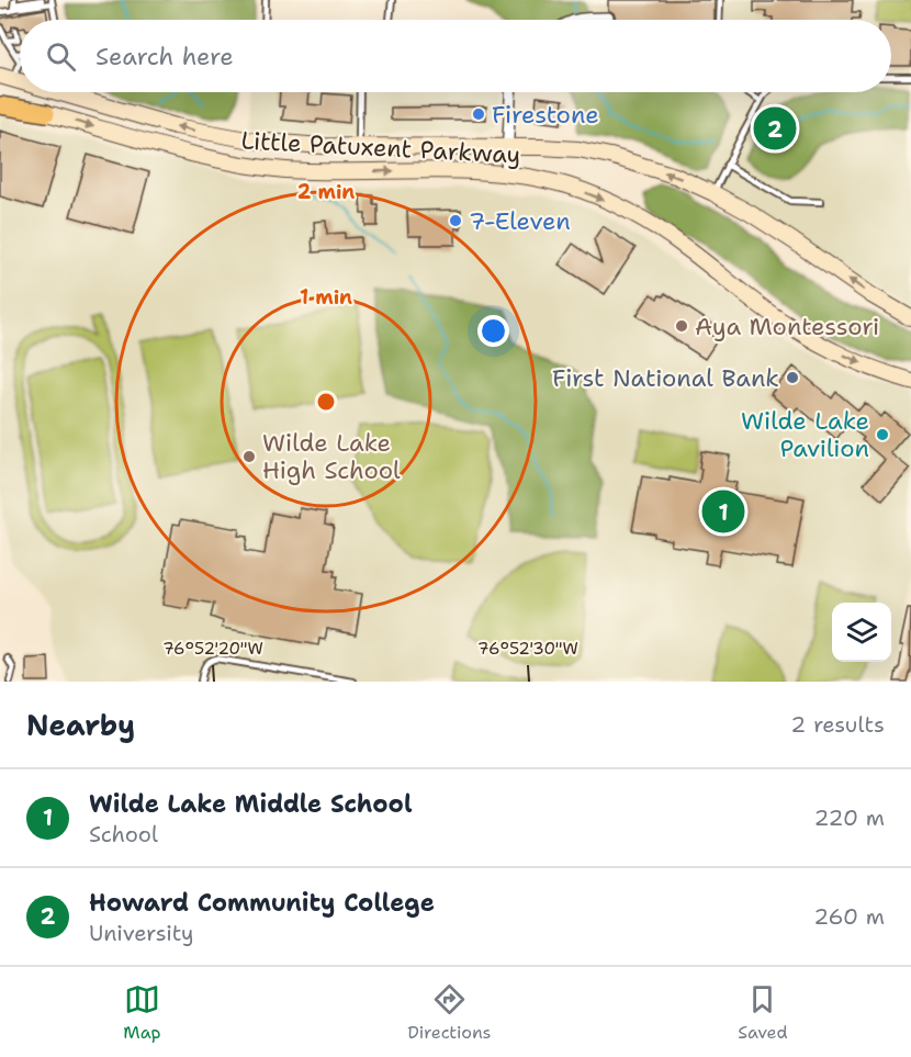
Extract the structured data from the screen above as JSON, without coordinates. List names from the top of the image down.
{
  "streets": {
    "main road": ["Little Patuxent Parkway"]
  },
  "places": [
    "Firestone",
    "7-Eleven",
    "Aya Montessori",
    "First National Bank",
    "Wilde Lake Pavilion",
    "Wilde Lake High School"
  ],
  "page": {
    "search": "Search here",
    "pins": ["2", "1"],
    "heading": ["Nearby", "2 results"],
    "list": [
      {
        "mark": "1",
        "name": "Wilde Lake Middle School",
        "note": "School",
        "value": "220 m"
      },
      {
        "mark": "2",
        "name": "Howard Community College",
        "note": "University",
        "value": "260 m"
      }
    ],
    "nav": ["Map", "Directions", "Saved"]
  },
  "coordinates": ["76°52'20\"W", "76°52'30\"W"],
  "rings": ["2 min", "1 min"]
}
